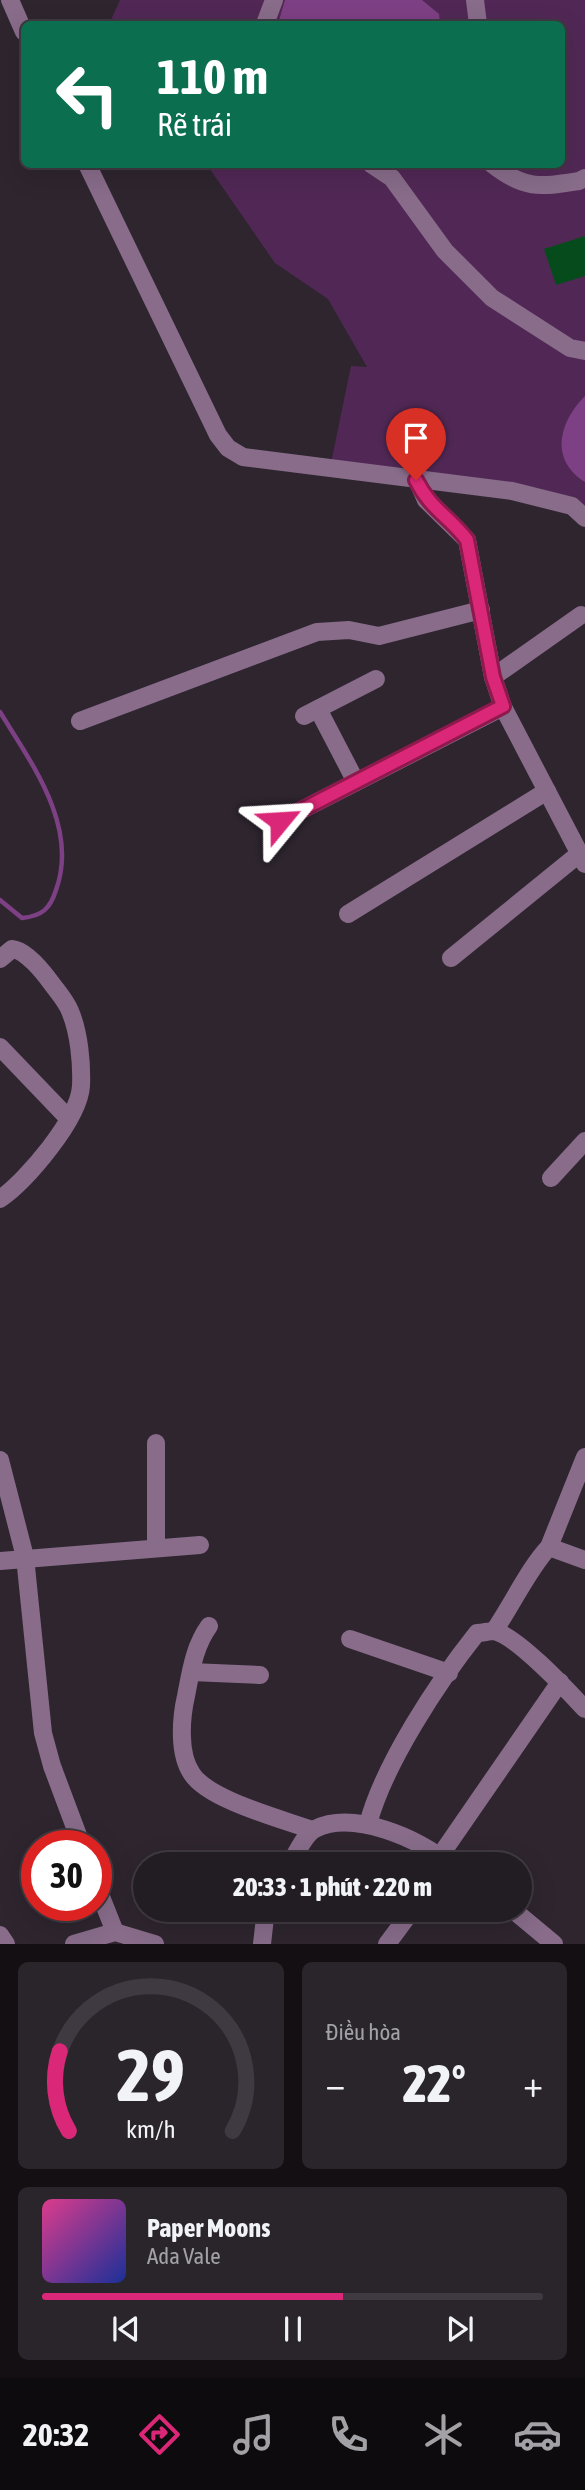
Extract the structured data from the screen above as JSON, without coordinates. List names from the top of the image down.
{
  "page": {
    "turn": ["110 m", "Rẽ trái"],
    "limit": "30",
    "trip": "20:33 · 1 phút · 220 m",
    "tile": "Điều hòa",
    "heat": ["−", "22°", "+"],
    "song": ["Paper Moons", "Ada Vale"],
    "tabs": "20:32",
    "gauge": ["29", "km/h"]
  }
}
